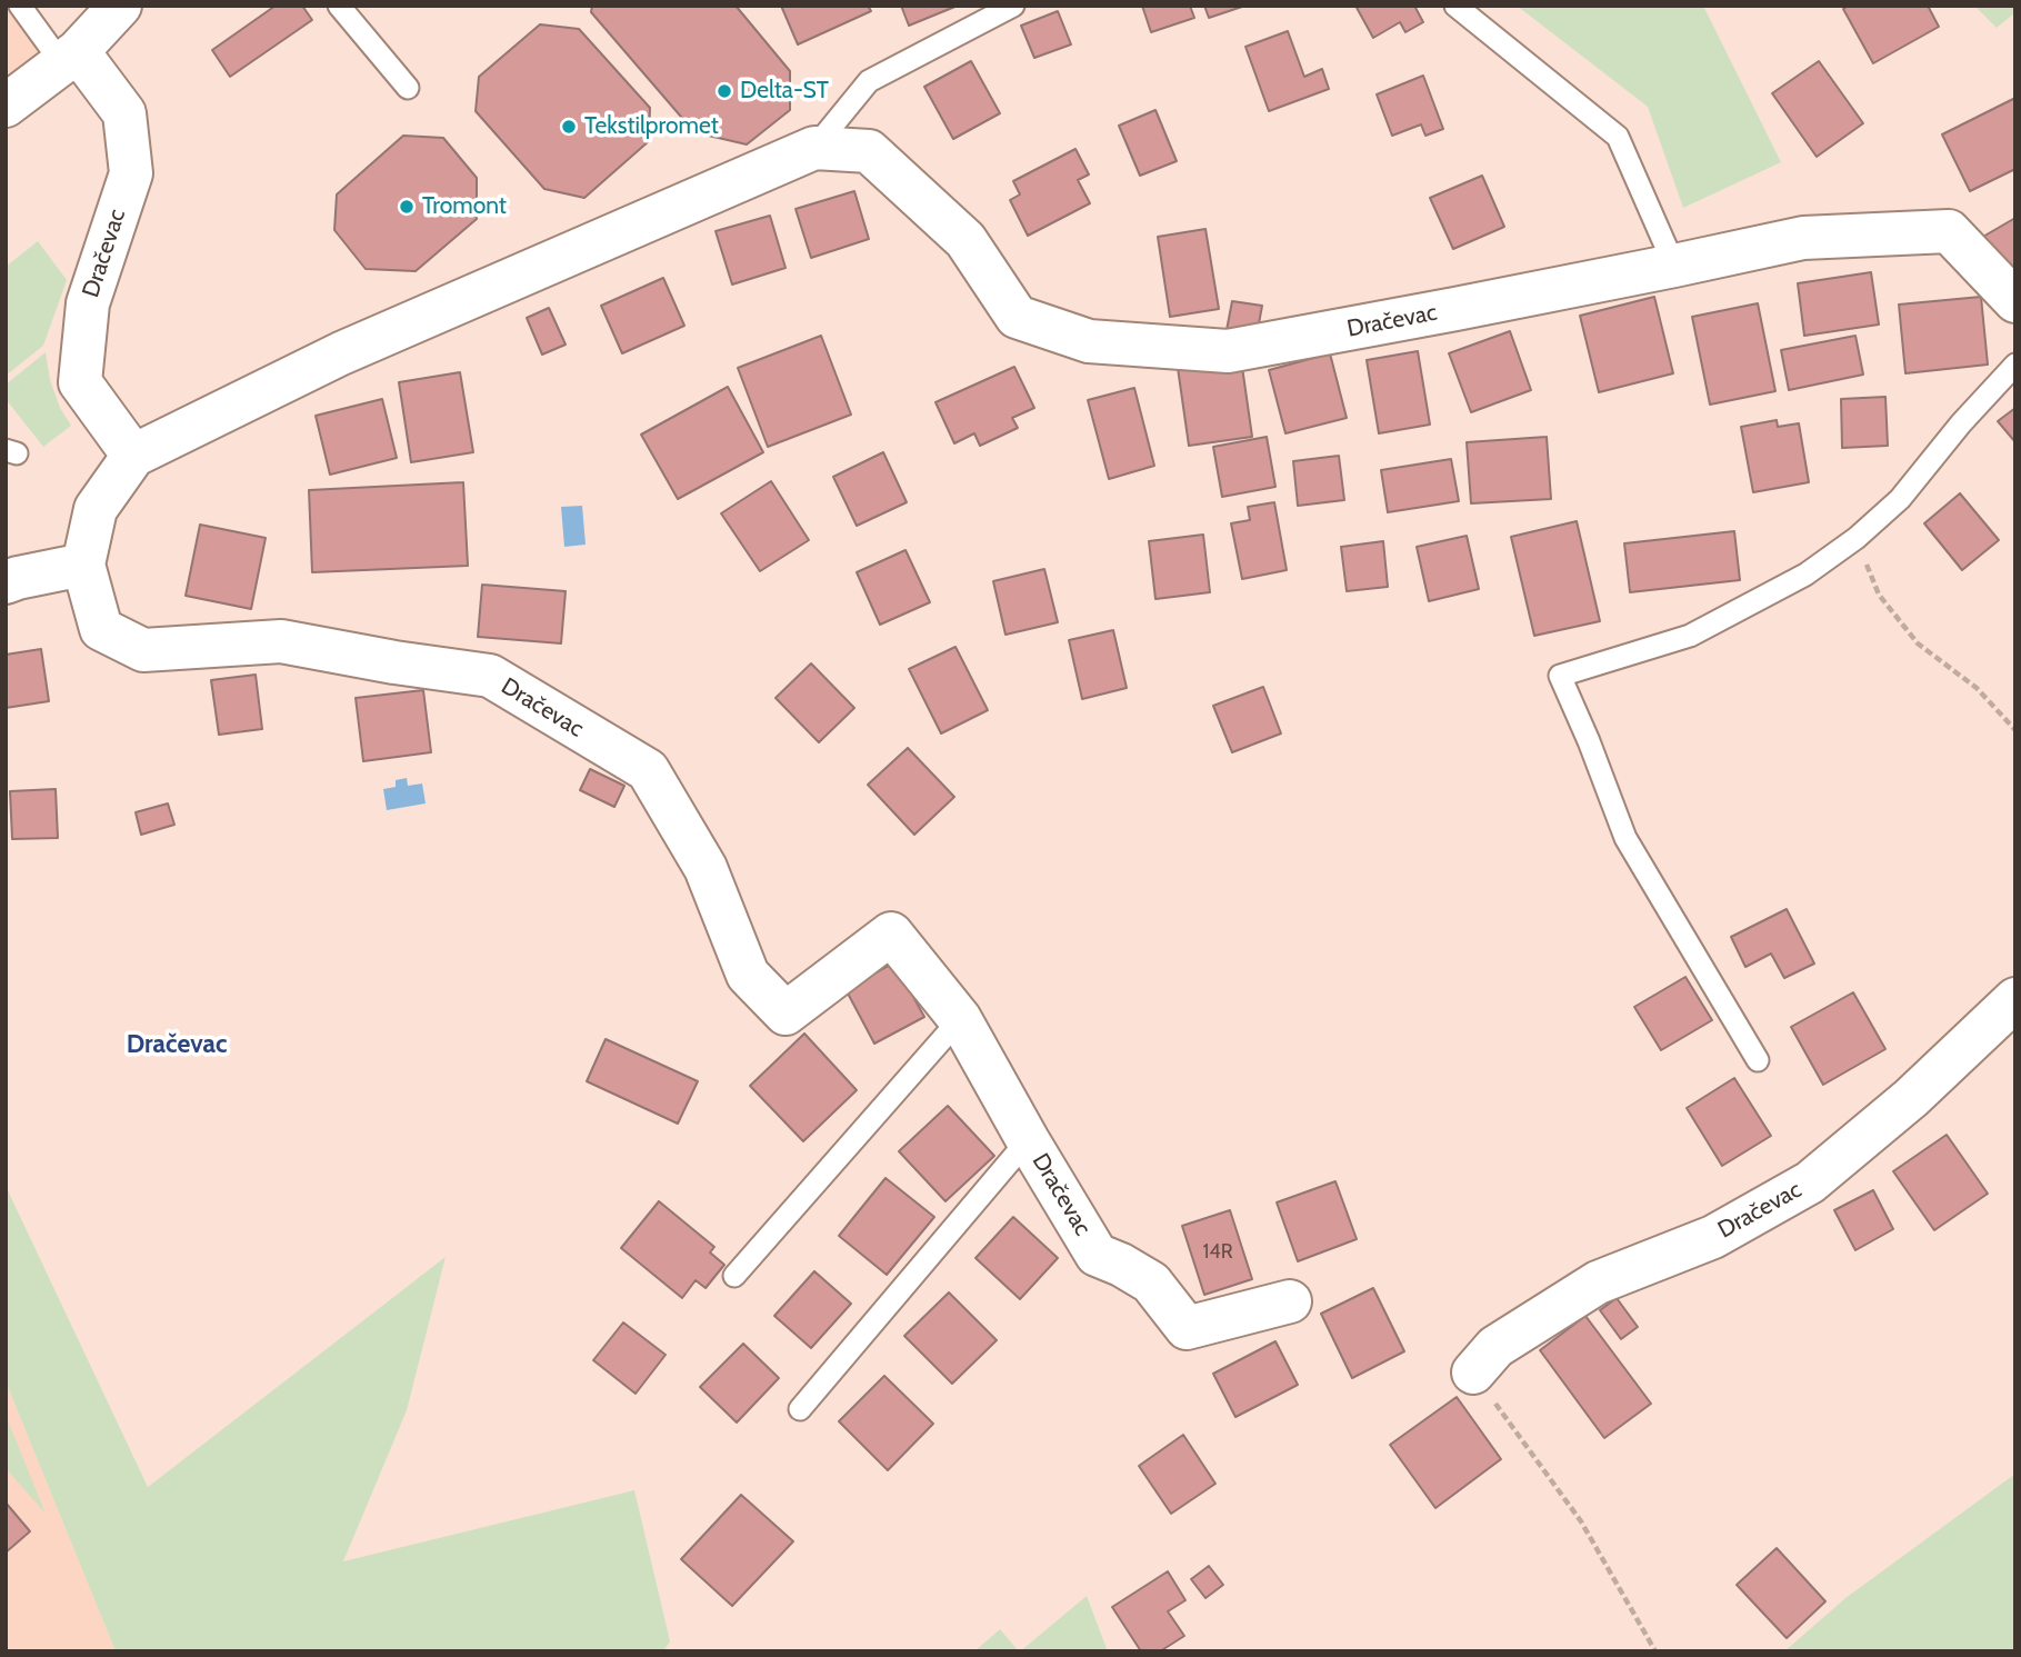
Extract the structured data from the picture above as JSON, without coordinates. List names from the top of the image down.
{
  "streets": {
    "street": ["Dračevac"]
  },
  "districts": ["Dračevac"],
  "places": ["Delta-ST", "Tekstilpromet", "Tromont"],
  "house_numbers": ["14R"]
}
